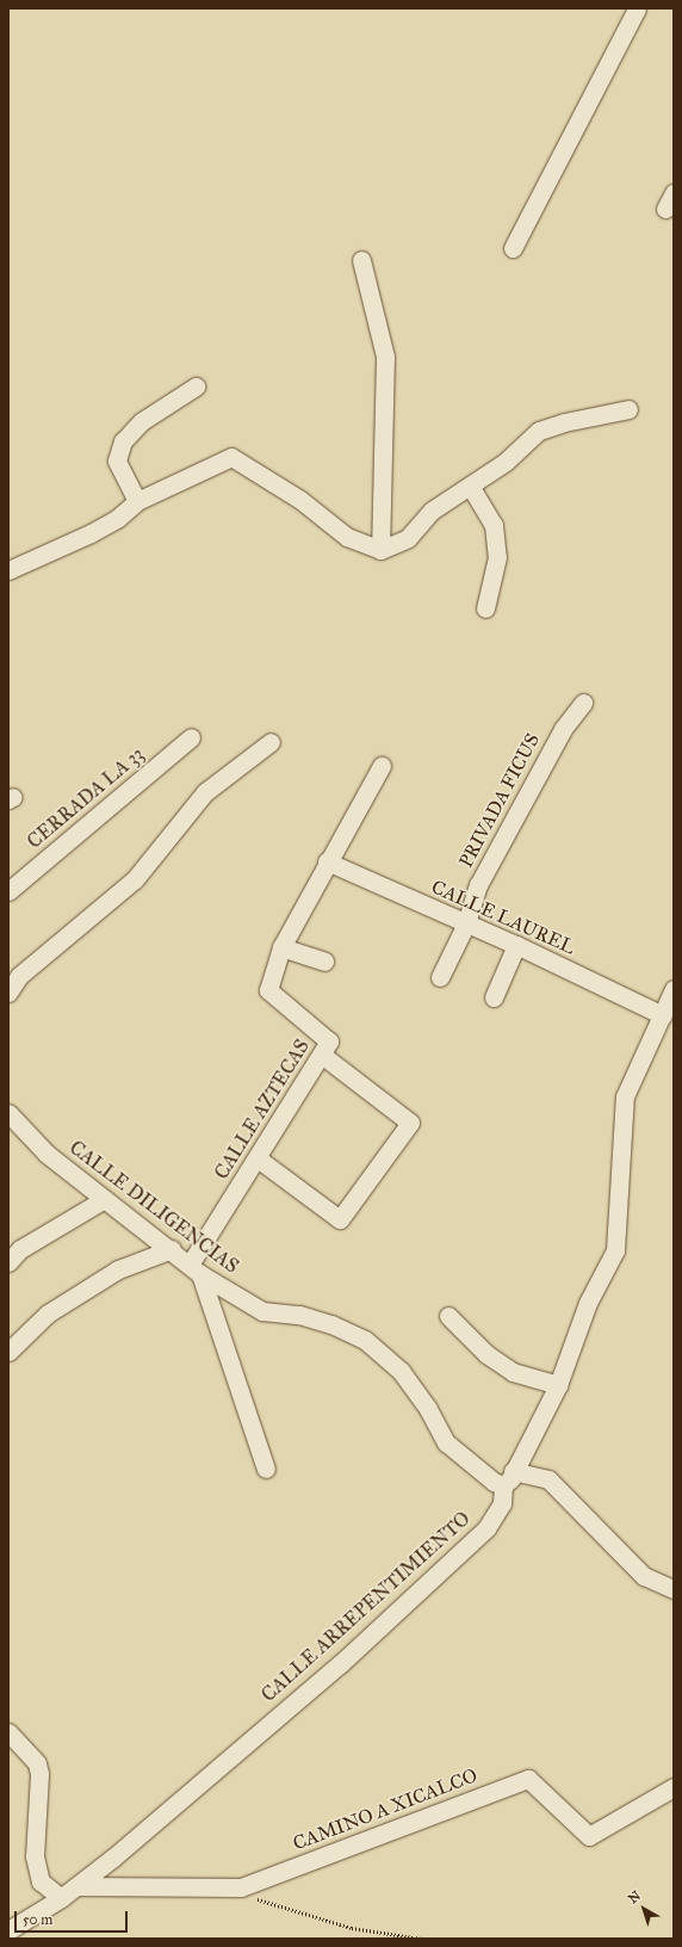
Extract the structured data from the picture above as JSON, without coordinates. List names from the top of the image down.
{
  "streets": {
    "street": [
      "CERRADA LA 33",
      "PRIVADA FICUS",
      "CALLE LAUREL",
      "CALLE AZTECAS",
      "CALLE DILIGENCIAS",
      "CALLE ARREPENTIMIENTO",
      "CAMINO A XICALCO"
    ]
  },
  "crossings": [
    ["PRIVADA FICUS", "CALLE LAUREL"],
    ["CALLE LAUREL", "CALLE AZTECAS"],
    ["CALLE LAUREL", "CALLE ARREPENTIMIENTO"],
    ["CALLE AZTECAS", "CALLE DILIGENCIAS"],
    ["CALLE DILIGENCIAS", "CALLE ARREPENTIMIENTO"],
    ["CALLE ARREPENTIMIENTO", "CAMINO A XICALCO"]
  ],
  "scale_bar": "50 m",
  "north": "top left"
}
